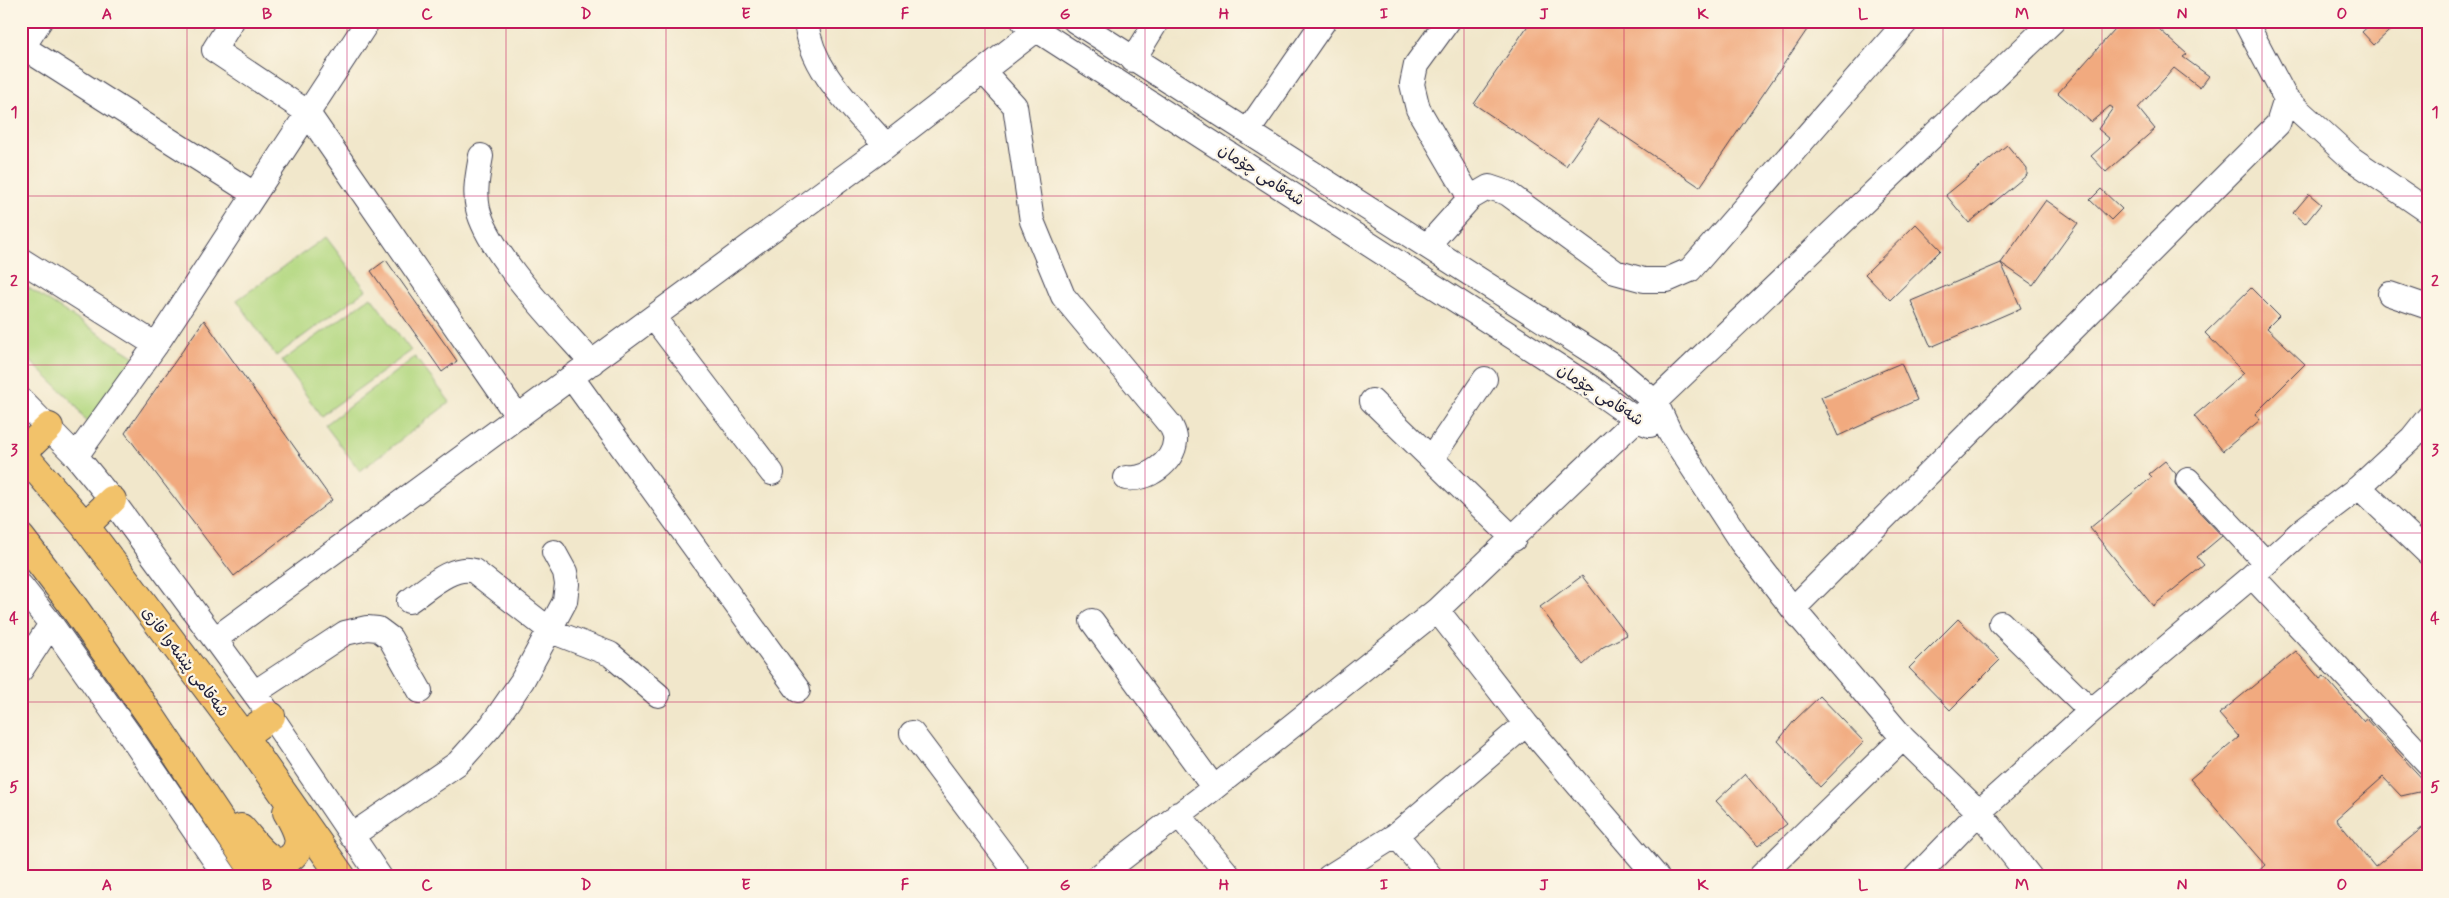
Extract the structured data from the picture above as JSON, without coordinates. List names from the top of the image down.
{
  "streets": {
    "highway": ["شەقامی پێشەوا قازی"],
    "street": ["شەقامی چۆمان"]
  },
  "grid": {
    "columns": [
      "A",
      "B",
      "C",
      "D",
      "E",
      "F",
      "G",
      "H",
      "I",
      "J",
      "K",
      "L",
      "M",
      "N",
      "O"
    ],
    "rows": [
      "1",
      "2",
      "3",
      "4",
      "5"
    ]
  }
}
